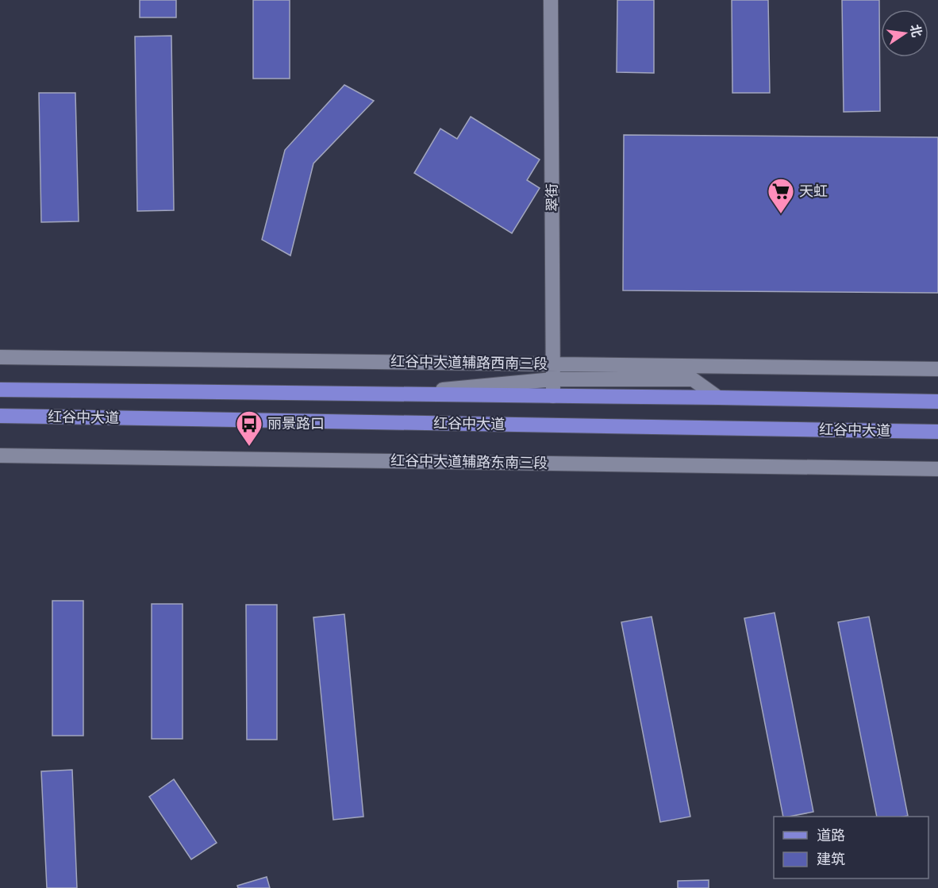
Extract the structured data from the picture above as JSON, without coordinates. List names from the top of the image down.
{
  "streets": {
    "main road": ["红谷中大道"],
    "street": ["翠街", "红谷中大道辅路西南三段", "红谷中大道辅路东南三段"]
  },
  "crossings": [
    ["翠街", "红谷中大道辅路西南三段"],
    ["翠街", "红谷中大道"]
  ],
  "places": {
    "supermarket": ["天虹"],
    "bus stop": ["丽景路口"]
  },
  "legend": ["道路", "建筑"],
  "north": "right"
}
